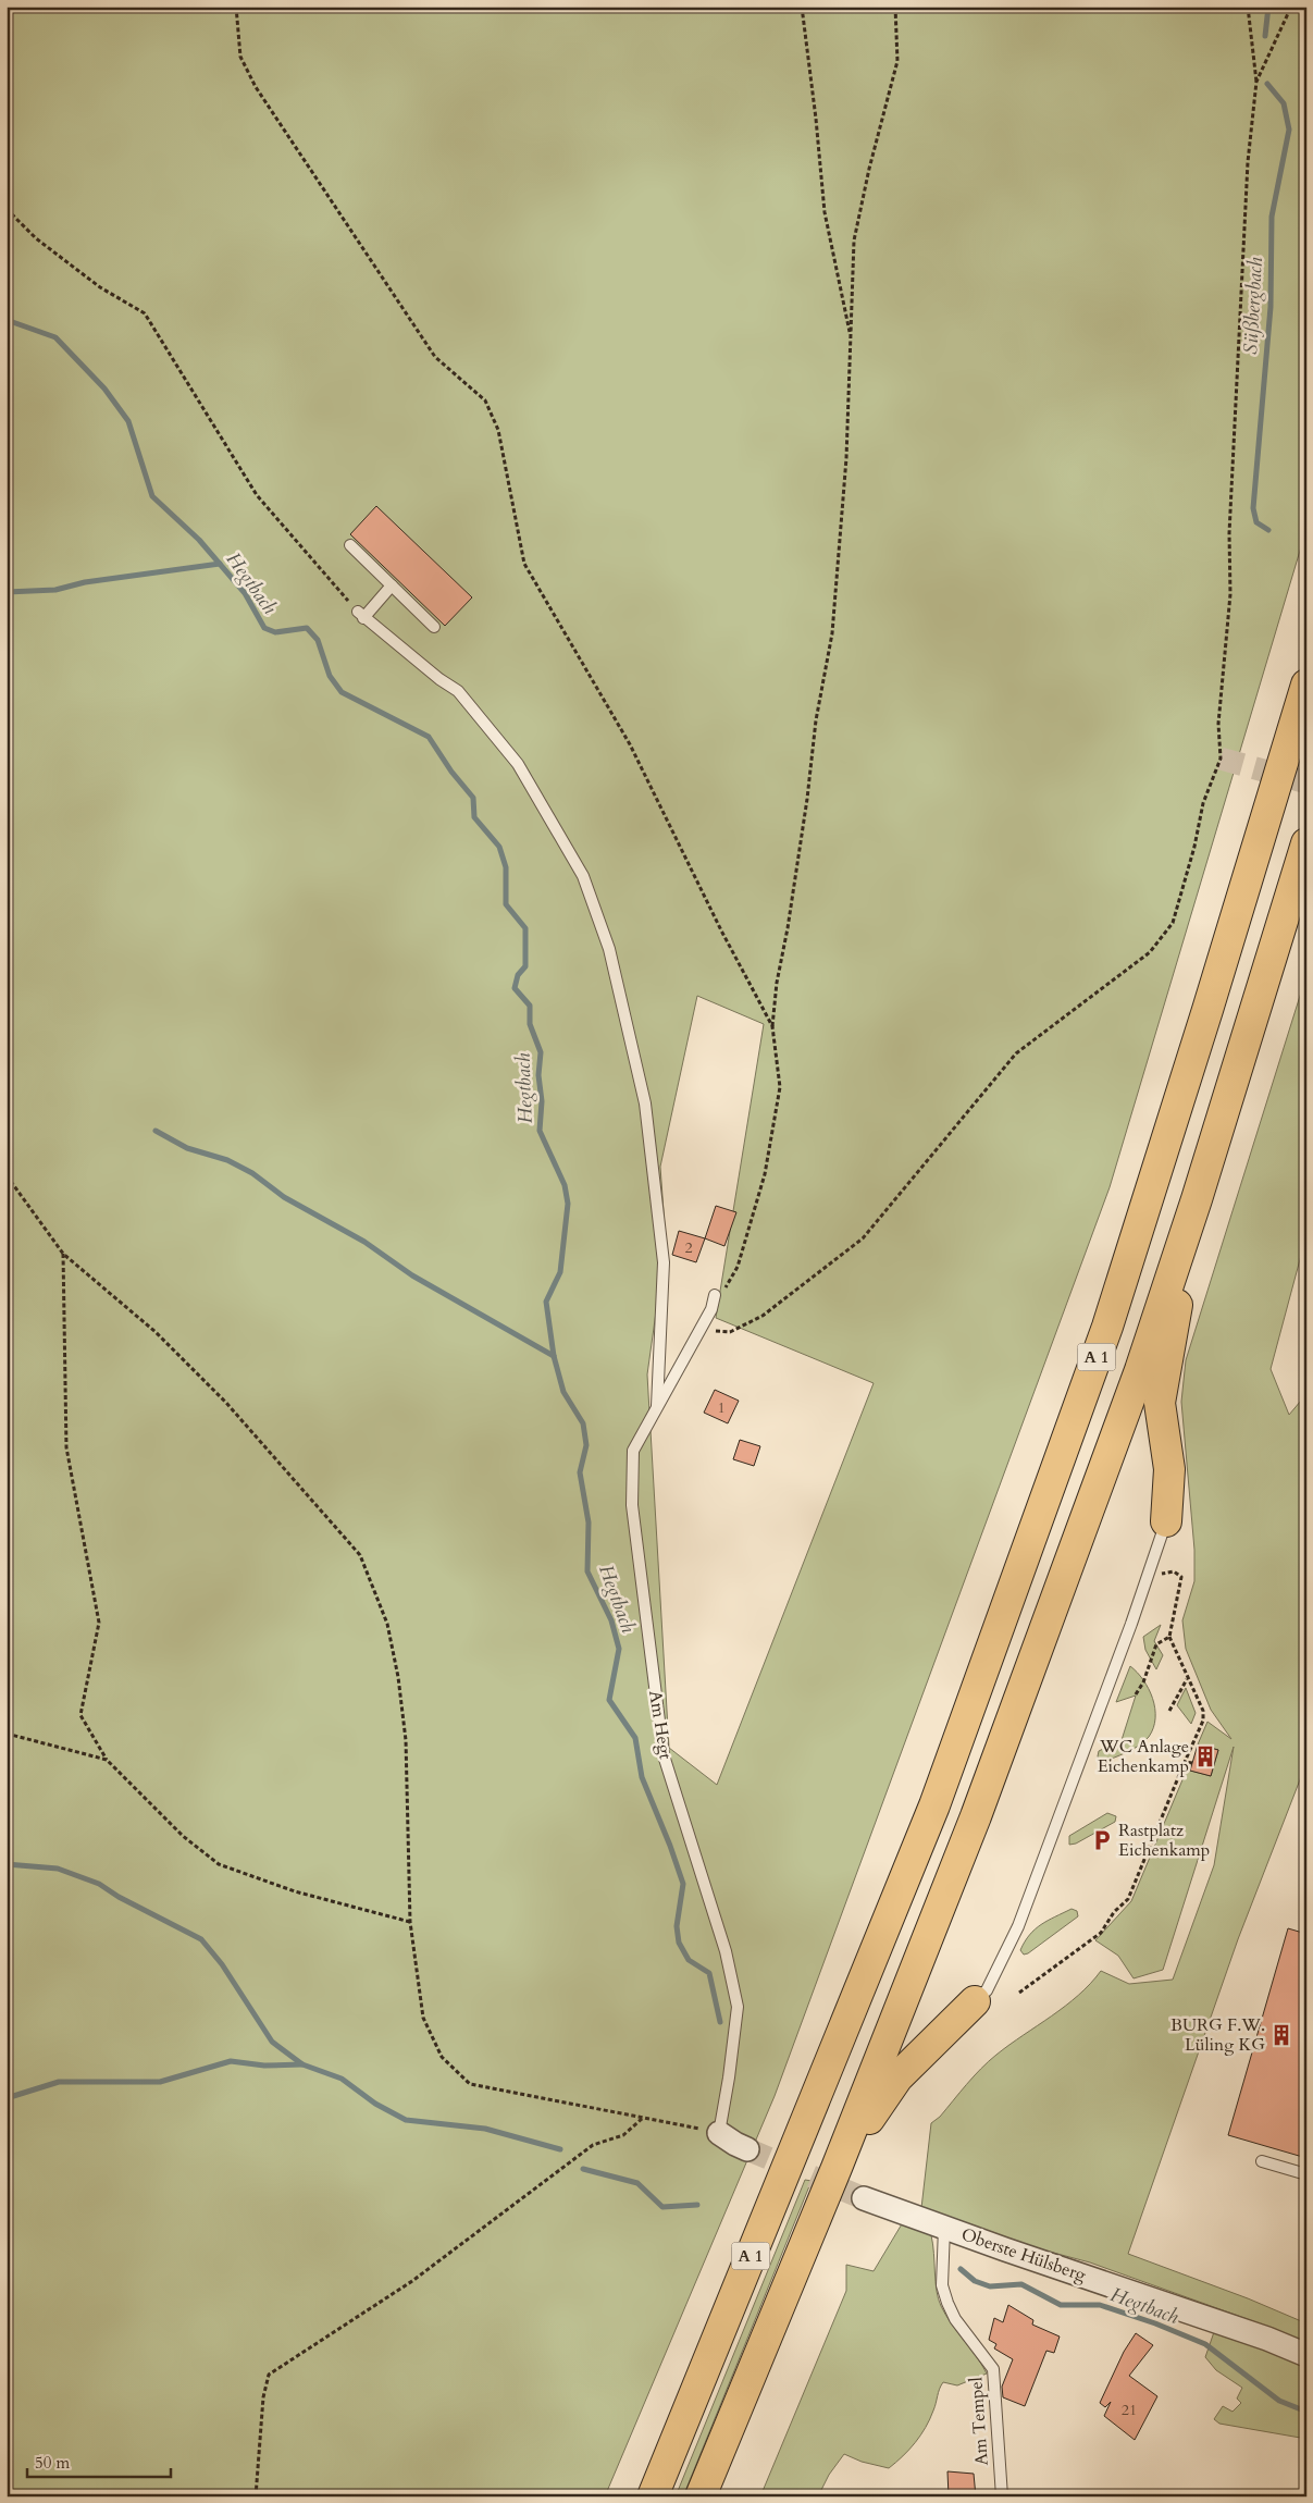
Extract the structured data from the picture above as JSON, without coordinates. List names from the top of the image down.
{
  "streets": {
    "highway": ["A 1"],
    "street": ["Oberste Hülsberg"],
    "lane": ["Am Hegt", "Am Tempel"]
  },
  "crossings": [
    ["Oberste Hülsberg", "Am Tempel"]
  ],
  "water": ["Süßbergbach", "Hegtbach"],
  "places": {
    "building": ["WC Anlage Eichenkamp", "BURG F.W. Lüling KG"],
    "parking": ["Rastplatz Eichenkamp"]
  },
  "house_numbers": ["2", "1", "21"],
  "scale_bar": "50 m"
}
